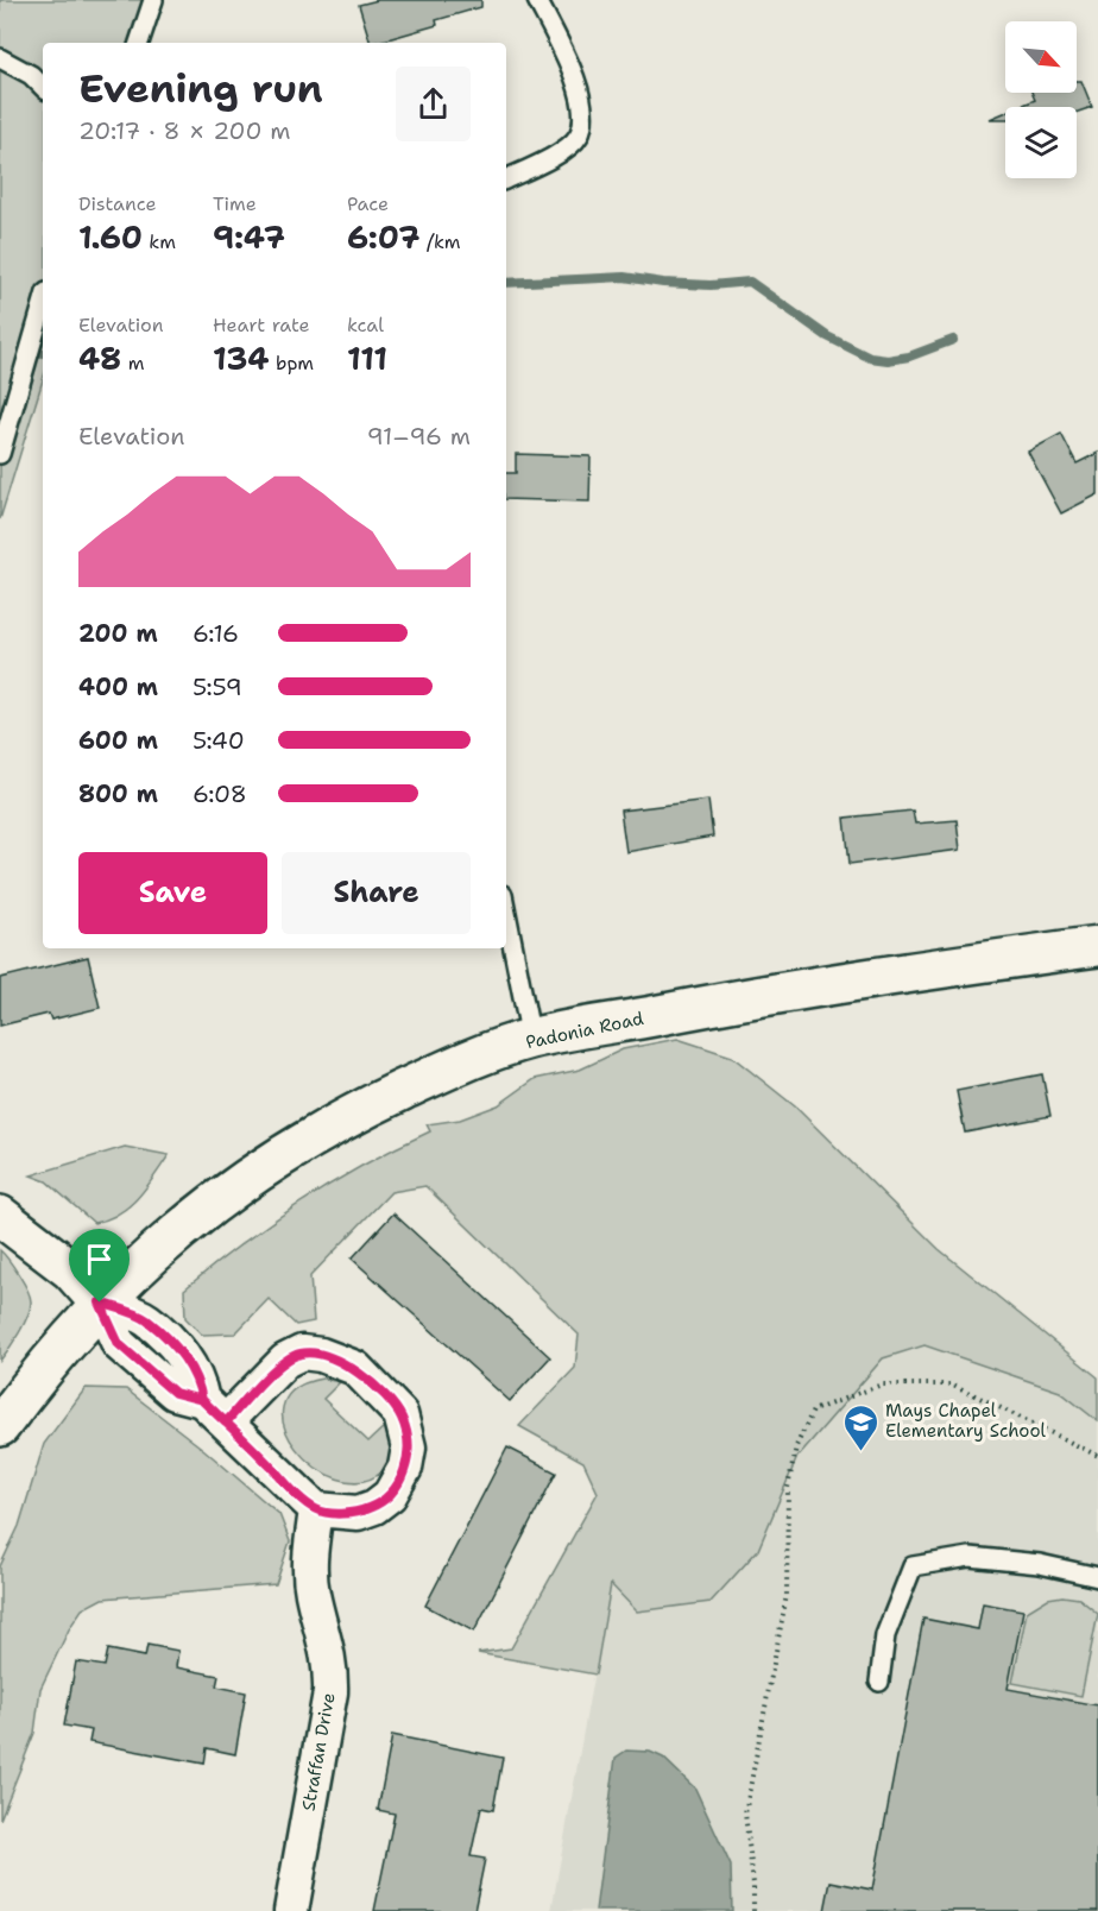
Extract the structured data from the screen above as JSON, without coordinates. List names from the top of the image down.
{
  "streets": {
    "main road": ["Padonia Road"],
    "street": ["Straffan Drive"]
  },
  "places": {
    "school or university": ["Mays Chapel Elementary School"]
  },
  "north": "bottom right",
  "page": {
    "heading": ["Evening run", "20:17 · 8 × 200 m"],
    "stats": [
      ["Distance", "1.60 km"],
      ["Time", "9:47"],
      ["Pace", "6:07 /km"],
      ["Elevation", "48 m"],
      ["Heart rate", "134 bpm"],
      ["kcal", "111"]
    ],
    "chart": ["Elevation", "91–96 m"],
    "list": [
      {
        "name": "200 m",
        "note": "6:16"
      },
      {
        "name": "400 m",
        "note": "5:59"
      },
      {
        "name": "600 m",
        "note": "5:40"
      },
      {
        "name": "800 m",
        "note": "6:08"
      }
    ],
    "buttons": ["Save", "Share"]
  }
}
